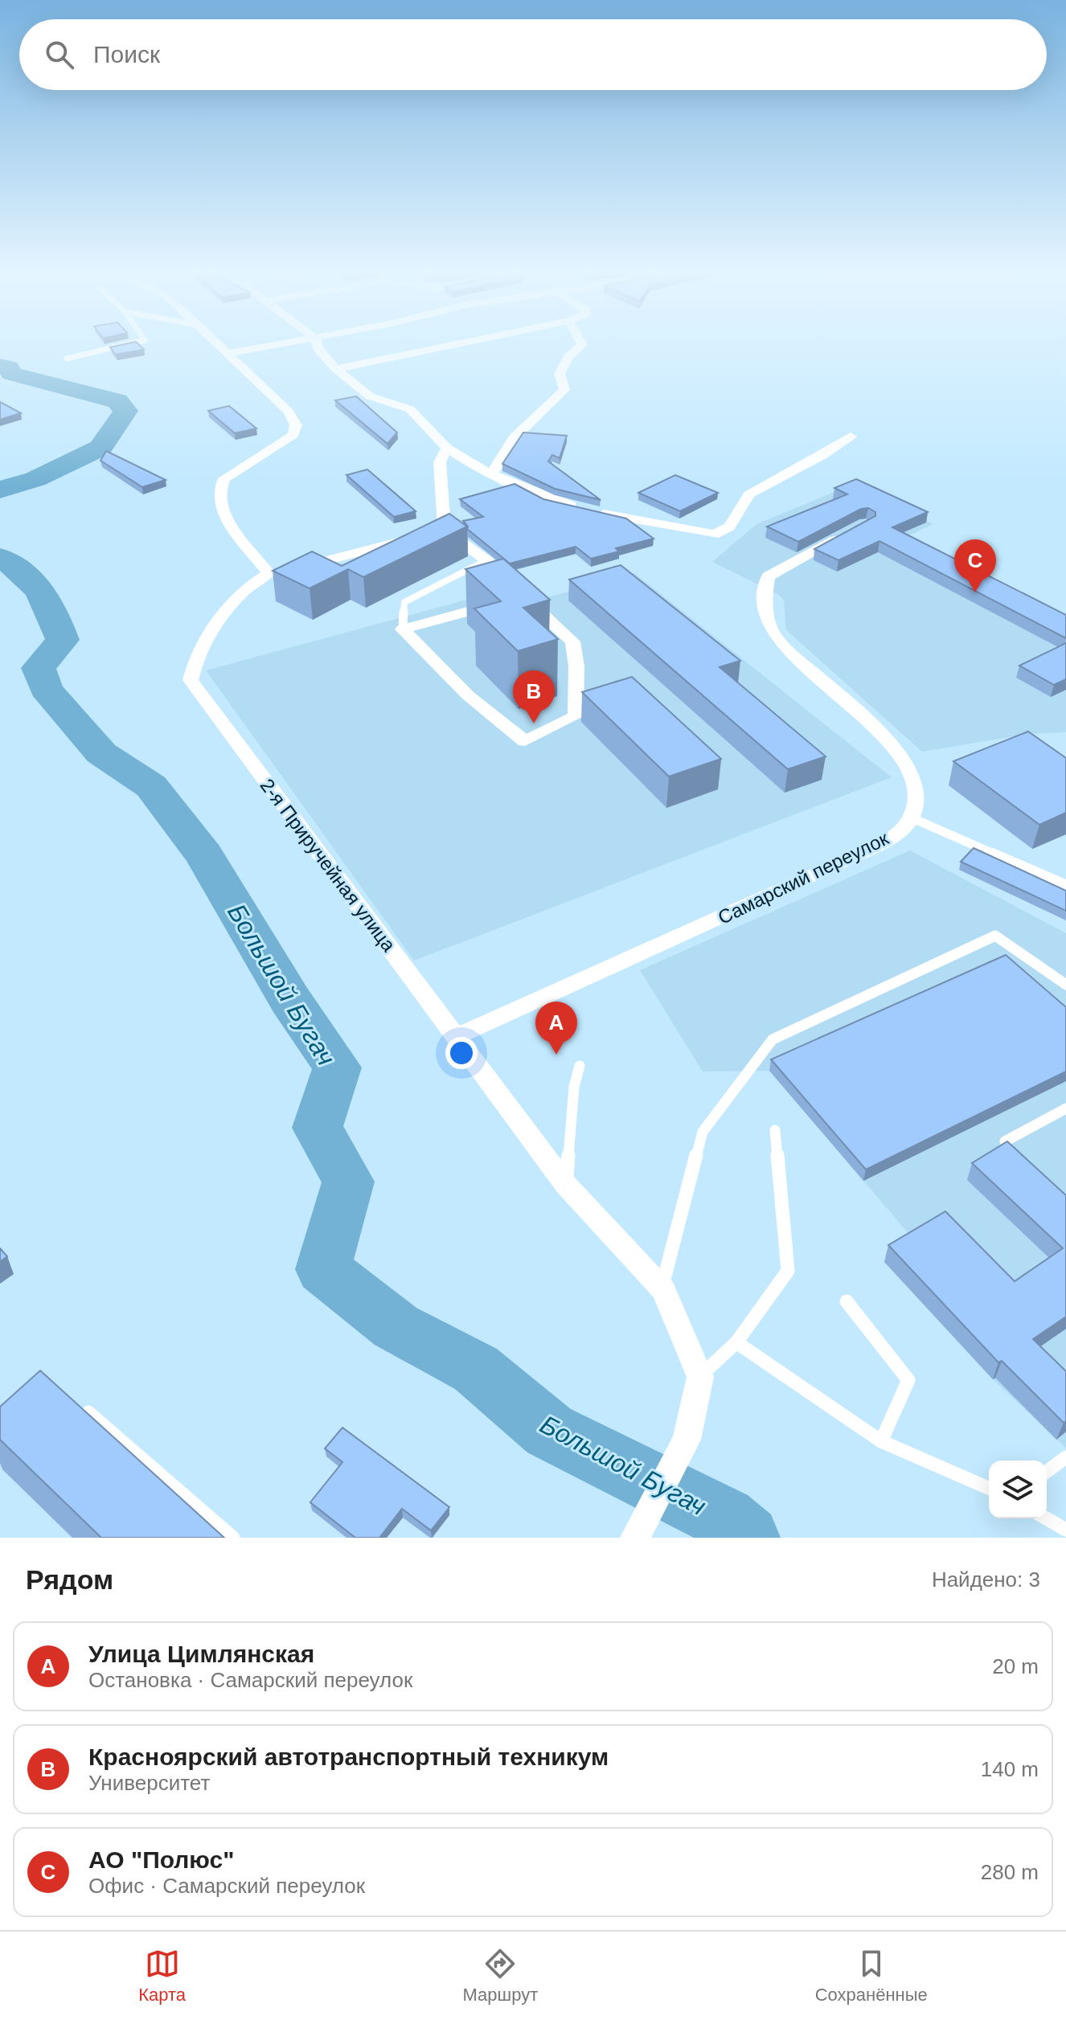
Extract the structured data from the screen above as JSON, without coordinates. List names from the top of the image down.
{
  "streets": {
    "street": ["2-я Приручейная улица", "Самарский переулок"]
  },
  "crossings": [
    ["2-я Приручейная улица", "Самарский переулок"]
  ],
  "water": ["Большой Бугач"],
  "page": {
    "search": "Поиск",
    "pins": ["C", "B", "A"],
    "heading": ["Рядом", "Найдено: 3"],
    "list": [
      {
        "mark": "A",
        "name": "Улица Цимлянская",
        "note": "Остановка · Самарский переулок",
        "value": "20 m"
      },
      {
        "mark": "B",
        "name": "Красноярский автотранспортный техникум",
        "note": "Университет",
        "value": "140 m"
      },
      {
        "mark": "C",
        "name": "АО \"Полюс\"",
        "note": "Офис · Самарский переулок",
        "value": "280 m"
      }
    ],
    "nav": ["Карта", "Маршрут", "Сохранённые"]
  }
}
